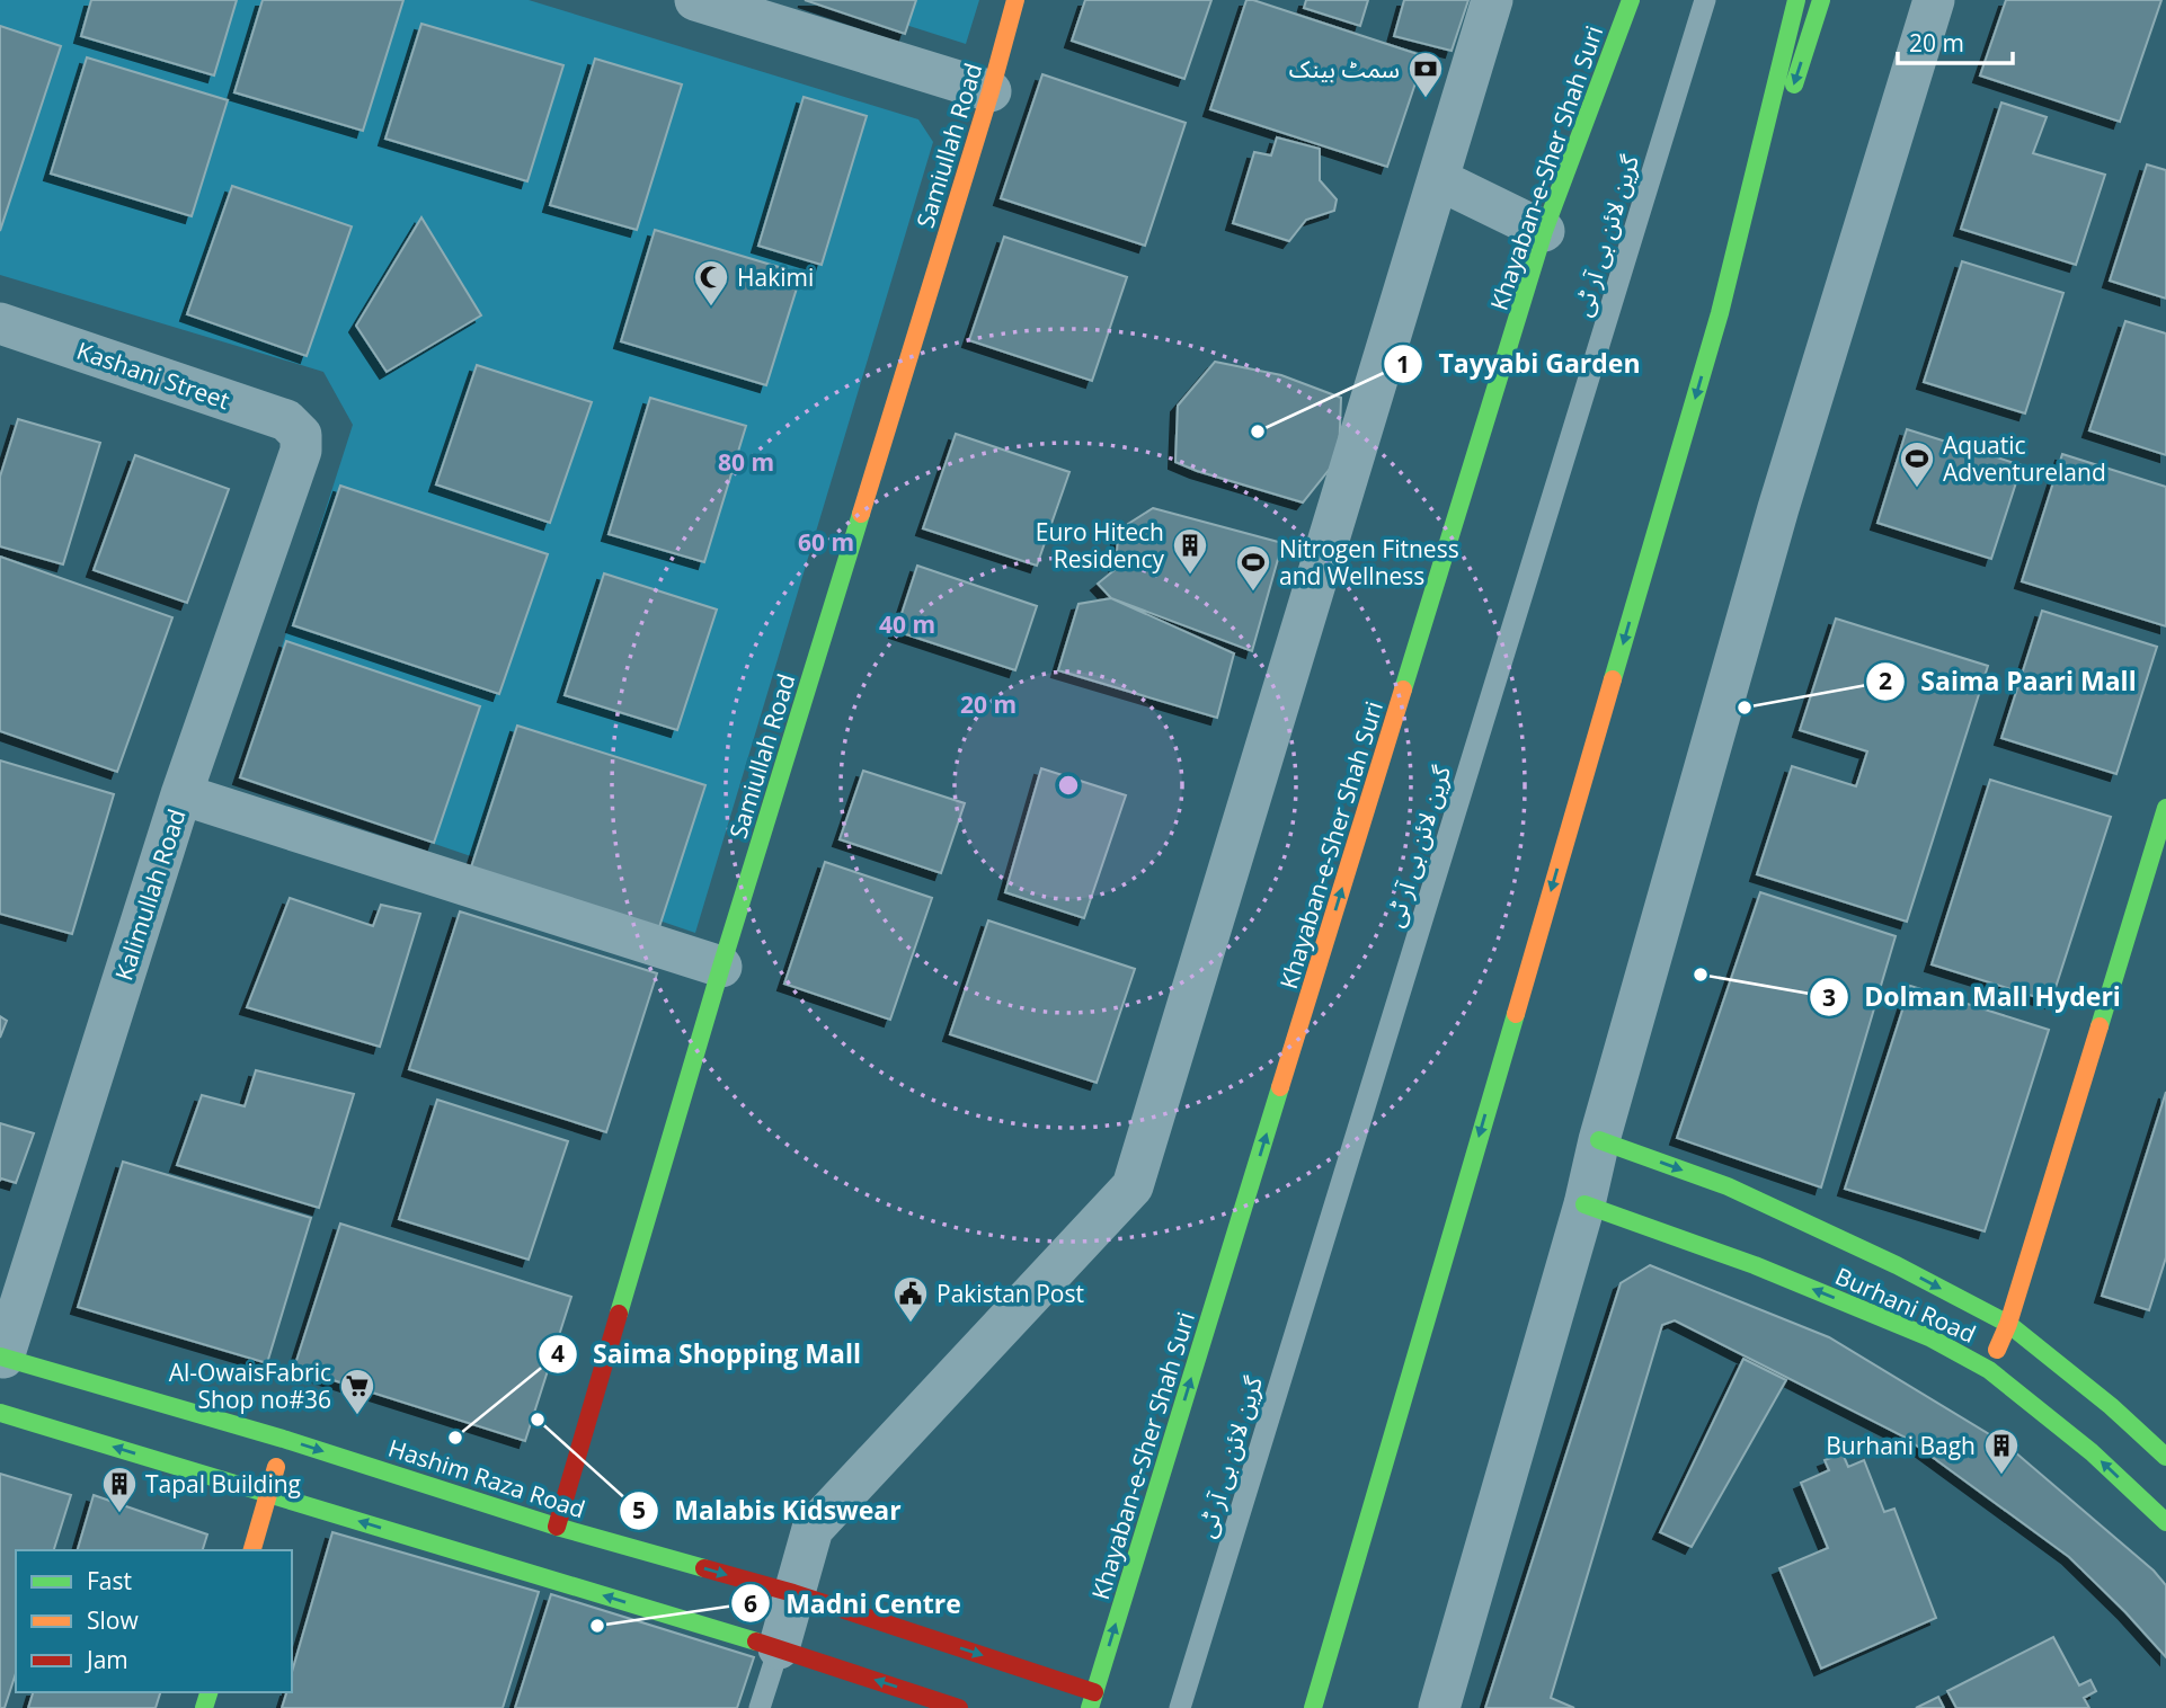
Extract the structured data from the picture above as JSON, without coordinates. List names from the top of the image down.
{
  "streets": {
    "street": [
      "Samiullah Road",
      "Khayaban-e-Sher Shah Suri",
      "Kashani Street",
      "Kalimullah Road",
      "Burhani Road",
      "Hashim Raza Road"
    ],
    "lane": ["گرین لائن بی آر ٹی"]
  },
  "crossings": [
    ["Samiullah Road", "Hashim Raza Road"],
    ["Khayaban-e-Sher Shah Suri", "Hashim Raza Road"],
    ["Kashani Street", "Kalimullah Road"],
    ["Kalimullah Road", "Hashim Raza Road"]
  ],
  "places": {
    "bank": ["سمٹ بینک"],
    "mosque": ["Hakimi"],
    "other": [
      "Tayyabi Garden",
      "Saima Paari Mall",
      "Dolman Mall Hyderi",
      "Malabis Kidswear",
      "Saima Shopping Mall",
      "Madni Centre"
    ],
    "sports": ["Aquatic Adventureland", "Nitrogen Fitness and Wellness"],
    "building": ["Euro Hitech Residency", "Burhani Bagh", "Tapal Building"],
    "public building": ["Pakistan Post"],
    "supermarket": ["Al-OwaisFabric Shop no#36"]
  },
  "legend": ["Fast", "Slow", "Jam"],
  "scale_bar": "20 m",
  "rings": [
    "80 m",
    "60 m",
    "40 m",
    "20 m"
  ]
}
